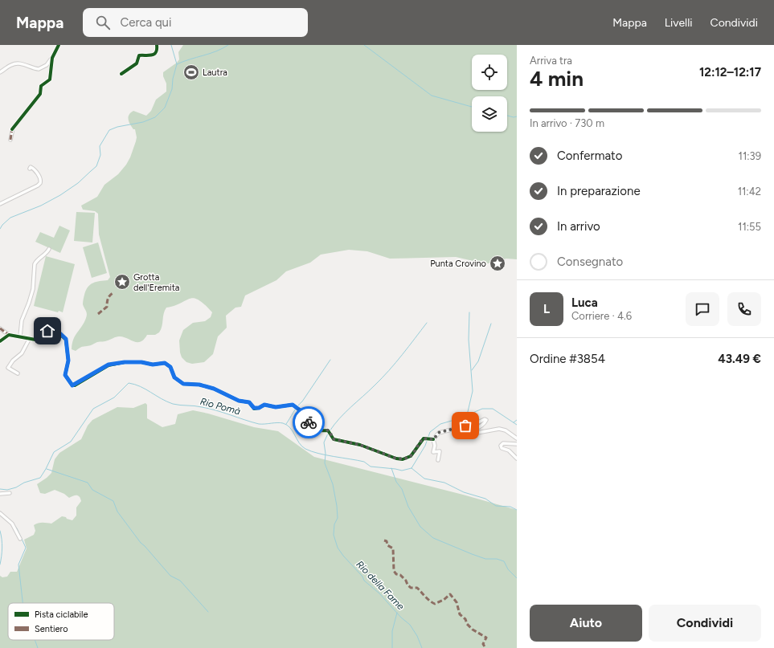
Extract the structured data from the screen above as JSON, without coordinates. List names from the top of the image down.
{
  "water": ["Rio Pomà", "Rio della Fame"],
  "places": {
    "sports": ["Lautra"],
    "place": ["Punta Crovino", "Grotta dell'Eremita"]
  },
  "legend": ["Pista ciclabile", "Sentiero"],
  "page": {
    "header": "Mappa",
    "search": "Cerca qui",
    "nav": ["Mappa", "Livelli", "Condividi"],
    "heading": ["4 min", "Arriva tra", "12:12–12:17"],
    "panel": [
      "Luca",
      "Corriere · 4.6",
      "Ordine #3854",
      "43.49 €"
    ],
    "bar": "In arrivo · 730 m",
    "list": [
      ["Confermato", "11:39"],
      ["In preparazione", "11:42"],
      ["In arrivo", "11:55"],
      "Consegnato"
    ],
    "round": "L",
    "buttons": ["Aiuto", "Condividi"]
  }
}
